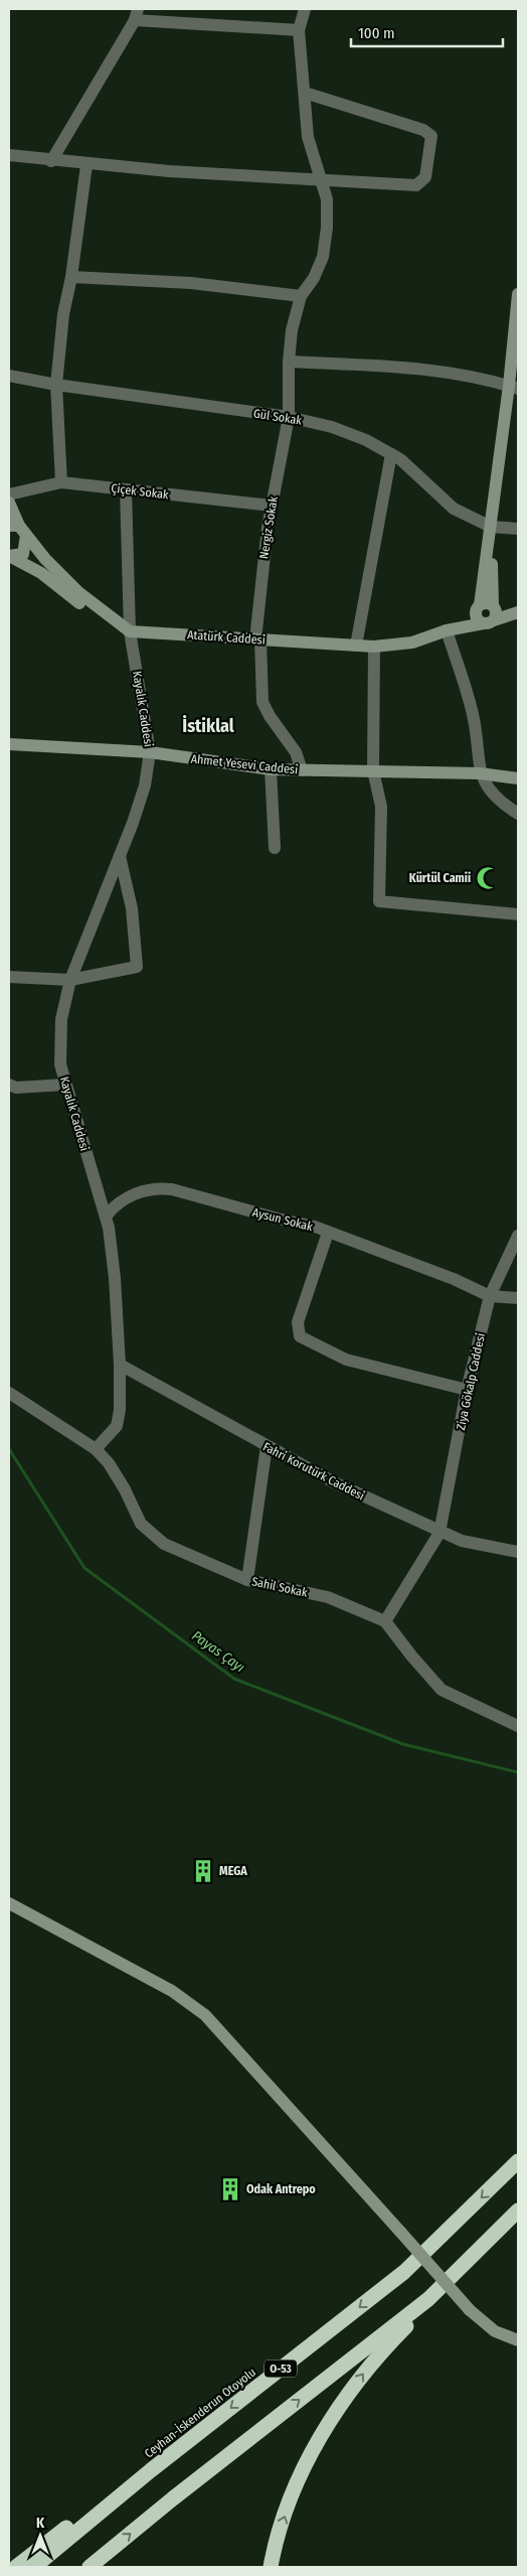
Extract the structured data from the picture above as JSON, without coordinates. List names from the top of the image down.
{
  "streets": {
    "highway": ["O-53", "Ceyhan-İskenderun Otoyolu"],
    "street": [
      "Gül Sokak",
      "Çiçek Sokak",
      "Nergiz Sokak",
      "Atatürk Caddesi",
      "Kayalık Caddesi",
      "Ahmet Yesevi Caddesi",
      "Aysun Sokak",
      "Ziya Gökalp Caddesi",
      "Fahri Korutürk Caddesi",
      "Sahil Sokak"
    ]
  },
  "crossings": [
    ["Gül Sokak", "Nergiz Sokak"],
    ["Çiçek Sokak", "Nergiz Sokak"],
    ["Çiçek Sokak", "Kayalık Caddesi"],
    ["Nergiz Sokak", "Atatürk Caddesi"],
    ["Nergiz Sokak", "Ahmet Yesevi Caddesi"],
    ["Atatürk Caddesi", "Kayalık Caddesi"],
    ["Kayalık Caddesi", "Ahmet Yesevi Caddesi"],
    ["Kayalık Caddesi", "Aysun Sokak"],
    ["Kayalık Caddesi", "Fahri Korutürk Caddesi"],
    ["Kayalık Caddesi", "Sahil Sokak"],
    ["Aysun Sokak", "Ziya Gökalp Caddesi"],
    ["Ziya Gökalp Caddesi", "Fahri Korutürk Caddesi"]
  ],
  "districts": ["İstiklal"],
  "water": ["Payas Çayı"],
  "places": {
    "mosque": ["Kürtül Camii"],
    "building": ["MEGA", "Odak Antrepo"]
  },
  "scale_bar": "100 m",
  "north": "top"
}
